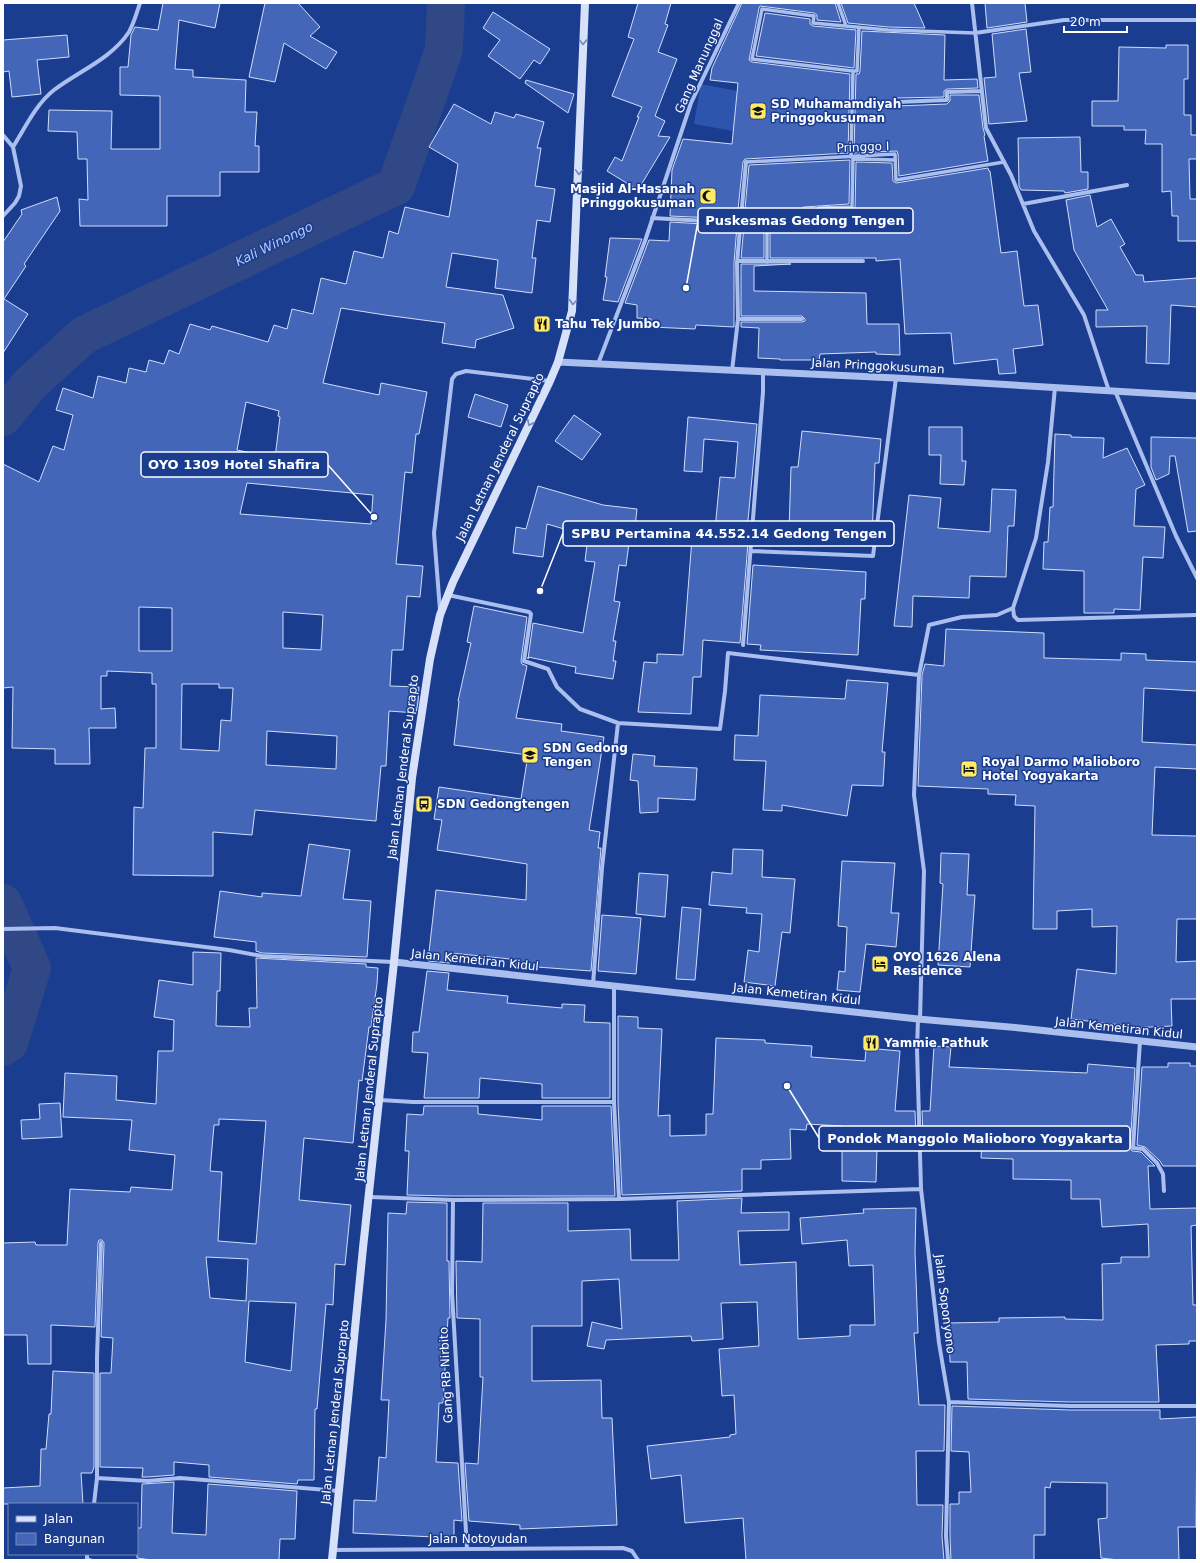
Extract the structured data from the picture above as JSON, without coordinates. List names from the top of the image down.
{
  "streets": {
    "main road": ["Jalan Letnan Jenderal Suprapto"],
    "street": [
      "Gang Manunggal",
      "Pringgo I",
      "Jalan Pringgokusuman",
      "Jalan Kemetiran Kidul",
      "Jalan Soponyono",
      "Gang RB Nirbito",
      "Jalan Notoyudan"
    ]
  },
  "crossings": [
    ["Gang Manunggal", "Jalan Pringgokusuman"],
    ["Jalan Pringgokusuman", "Jalan Letnan Jenderal Suprapto"],
    ["Jalan Letnan Jenderal Suprapto", "Jalan Kemetiran Kidul"],
    ["Jalan Letnan Jenderal Suprapto", "Jalan Notoyudan"],
    ["Jalan Kemetiran Kidul", "Jalan Soponyono"],
    ["Gang RB Nirbito", "Jalan Notoyudan"]
  ],
  "one_way": ["Jalan Letnan Jenderal Suprapto"],
  "water": ["Kali Winongo"],
  "places": {
    "school or university": ["SD Muhamamdiyah Pringgokusuman", "SDN Gedong Tengen"],
    "mosque": ["Masjid Al-Hasanah Pringgokusuman"],
    "other": [
      "Puskesmas Gedong Tengen",
      "OYO 1309 Hotel Shafira",
      "SPBU Pertamina 44.552.14 Gedong Tengen",
      "Pondok Manggolo Malioboro Yogyakarta"
    ],
    "restaurant": ["Tahu Tek Jumbo", "Yammie Pathuk"],
    "hotel": ["Royal Darmo Malioboro Hotel Yogyakarta", "OYO 1626 Alena Residence"],
    "bus stop": ["SDN Gedongtengen"]
  },
  "legend": ["Jalan", "Bangunan"],
  "scale_bar": "20 m"
}
